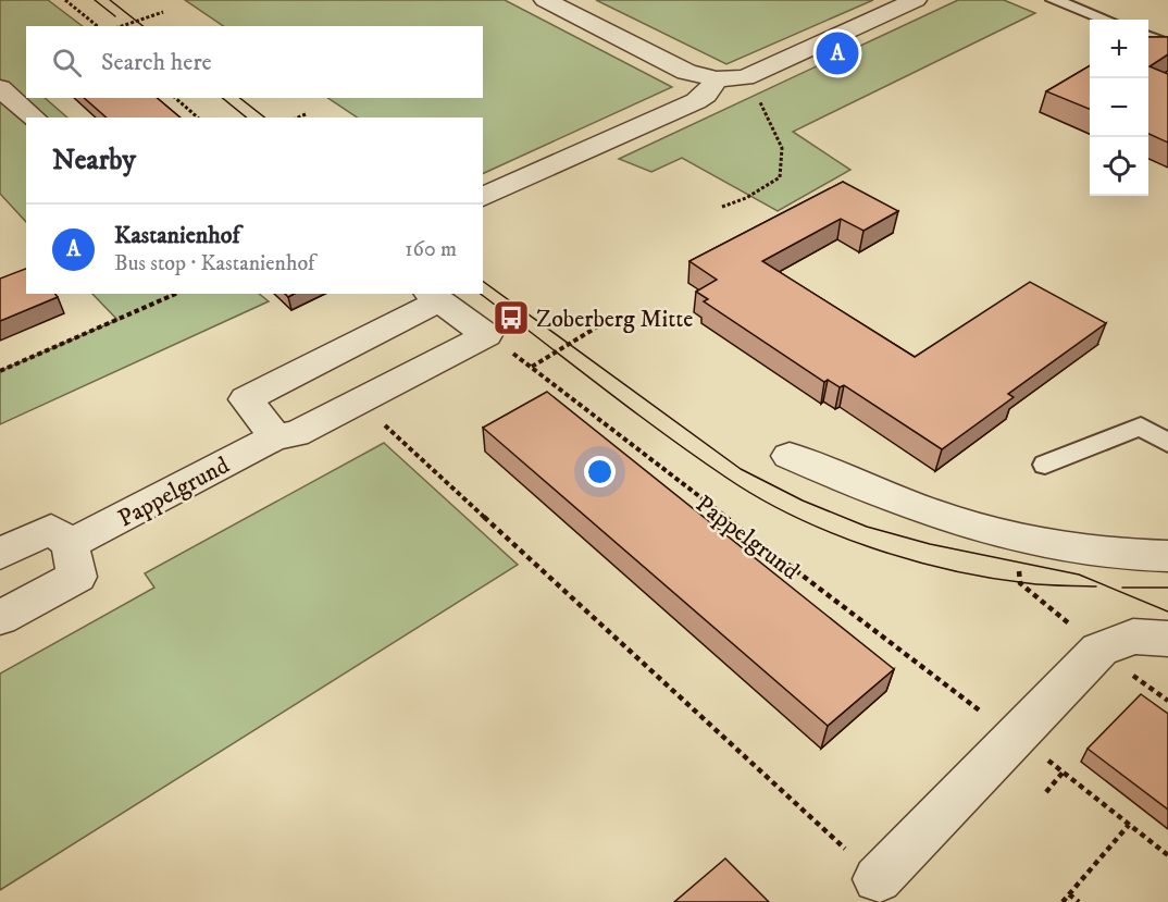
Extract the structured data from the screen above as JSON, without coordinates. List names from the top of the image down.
{
  "streets": {
    "street": ["Pappelgrund"]
  },
  "places": {
    "bus stop": ["Zoberberg Mitte"]
  },
  "page": {
    "map_buttons": ["+", "−"],
    "search": "Search here",
    "pins": "A",
    "heading": "Nearby",
    "list": [
      {
        "mark": "A",
        "name": "Kastanienhof",
        "note": "Bus stop · Kastanienhof",
        "value": "160 m"
      }
    ]
  }
}
